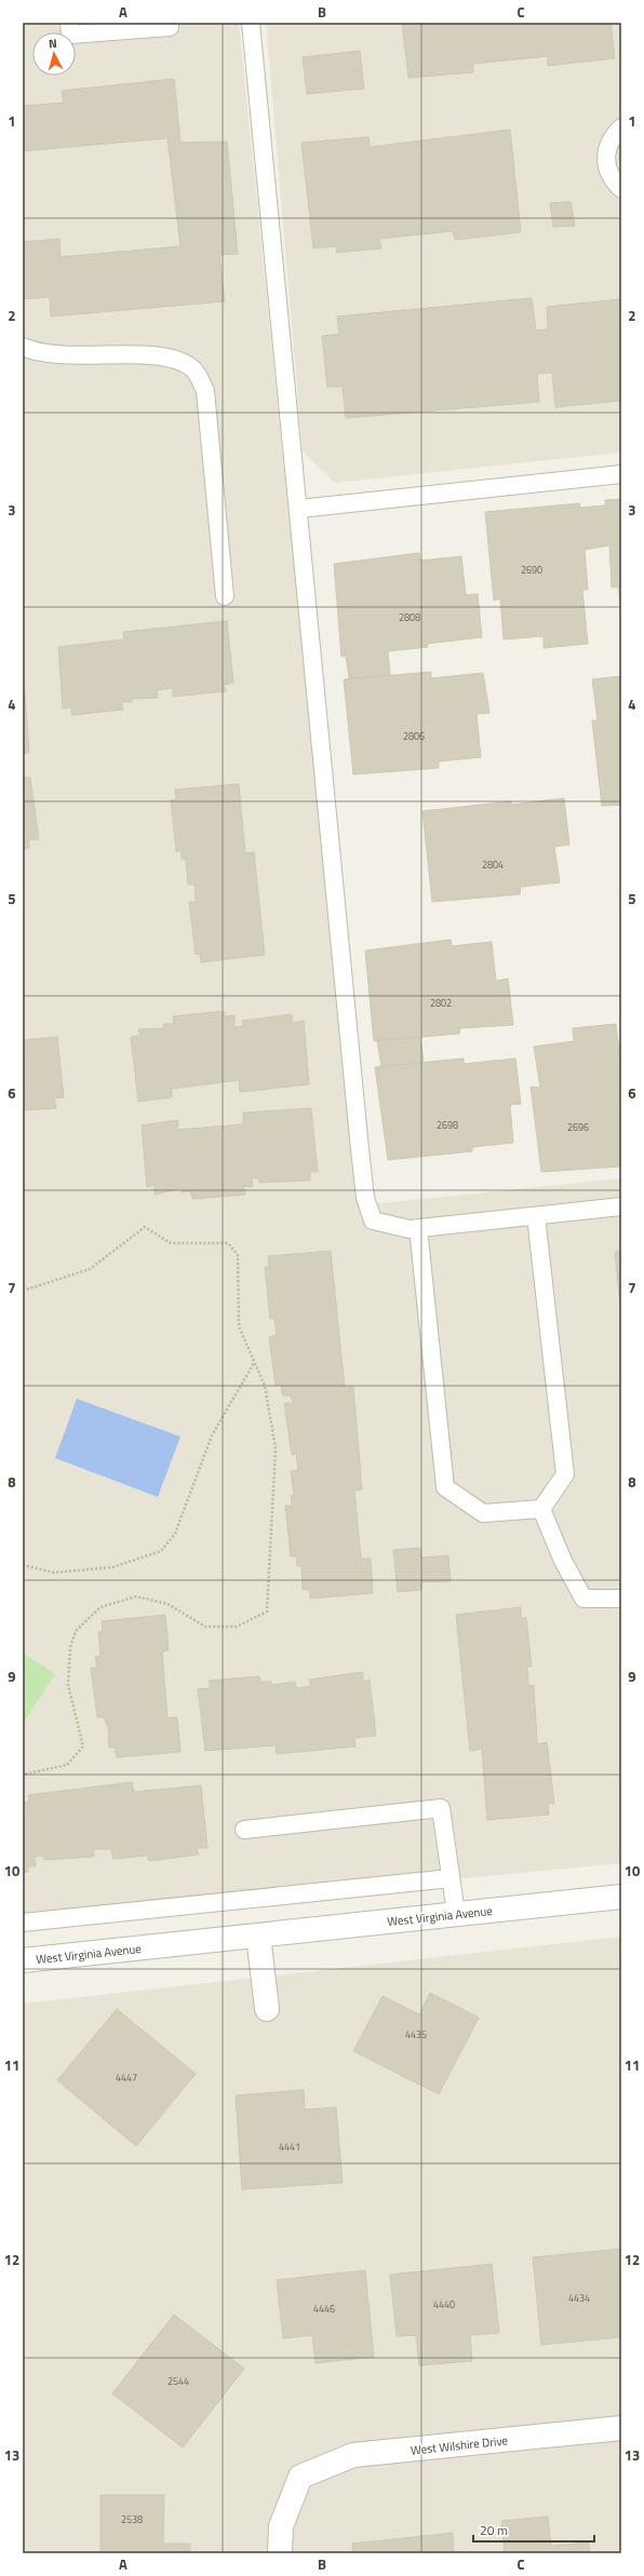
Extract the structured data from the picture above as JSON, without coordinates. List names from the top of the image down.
{
  "streets": {
    "street": ["West Virginia Avenue", "West Wilshire Drive"]
  },
  "house_numbers": [
    "2690",
    "2808",
    "2806",
    "2804",
    "2802",
    "2698",
    "2696",
    "4435",
    "4447",
    "4441",
    "4434",
    "4440",
    "4446",
    "2544",
    "2538"
  ],
  "scale_bar": "20 m",
  "north": "top",
  "grid": {
    "columns": ["A", "B", "C"],
    "rows": [
      "1",
      "2",
      "3",
      "4",
      "5",
      "6",
      "7",
      "8",
      "9",
      "10",
      "11",
      "12",
      "13"
    ]
  }
}
